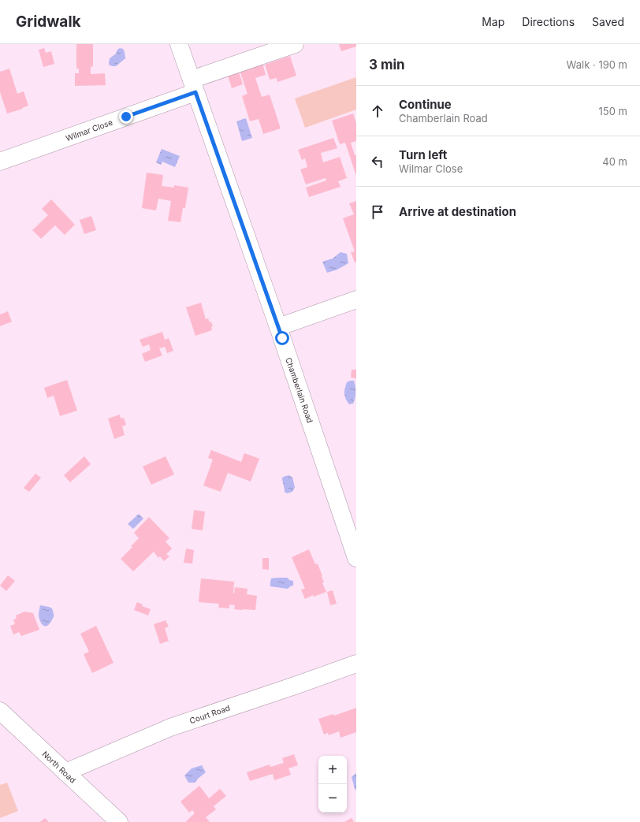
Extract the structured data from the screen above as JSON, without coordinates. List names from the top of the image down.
{
  "streets": {
    "street": [
      "Wilmar Close",
      "Chamberlain Road",
      "Court Road",
      "North Road"
    ]
  },
  "crossings": [
    ["Wilmar Close", "Chamberlain Road"],
    ["Court Road", "North Road"]
  ],
  "page": {
    "header": "Gridwalk",
    "nav": ["Map", "Directions", "Saved"],
    "heading": ["3 min", "Walk · 190 m"],
    "list": [
      ["Continue", "Chamberlain Road", "150 m"],
      ["Turn left", "Wilmar Close", "40 m"],
      "Arrive at destination"
    ],
    "map_buttons": ["+", "−"]
  }
}
